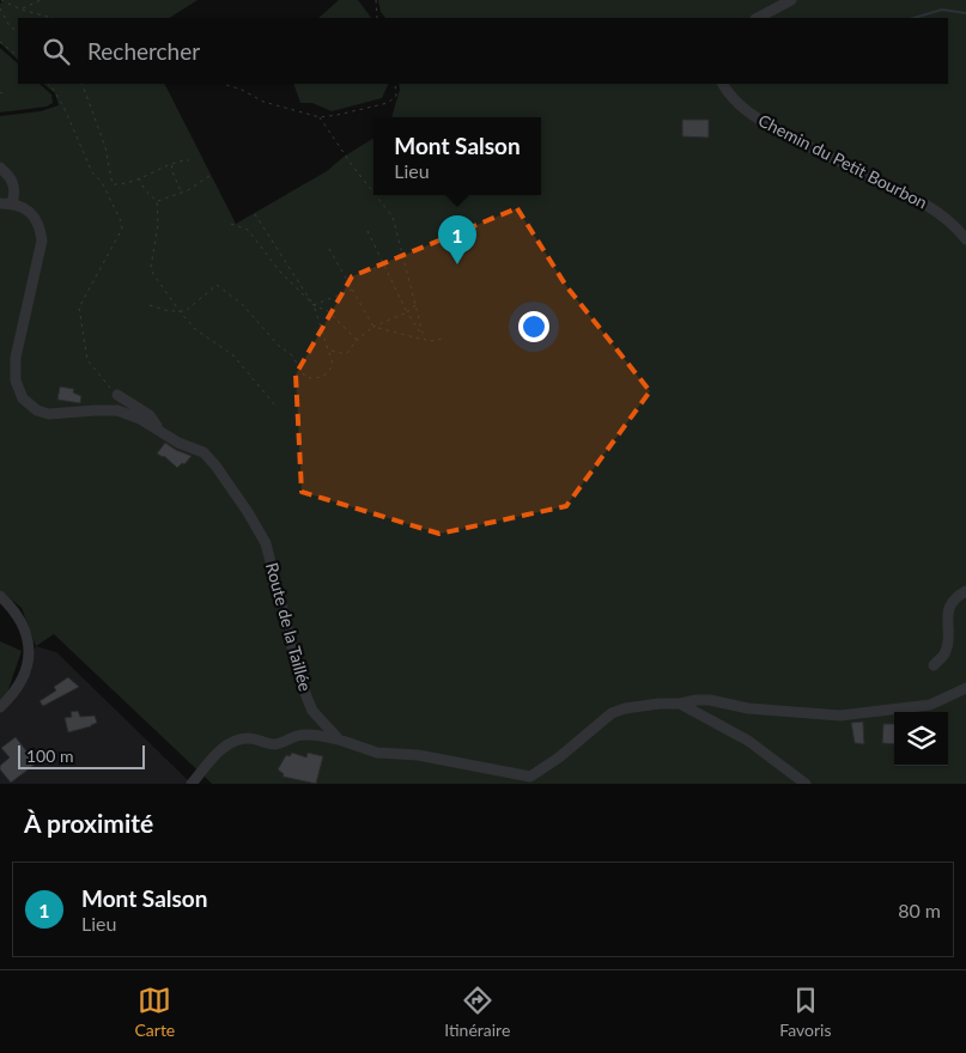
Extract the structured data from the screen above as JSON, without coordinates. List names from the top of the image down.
{
  "streets": {
    "street": ["Chemin du Petit Bourbon", "Route de la Taillée"]
  },
  "scale_bar": "100 m",
  "page": {
    "search": "Rechercher",
    "popup": ["Mont Salson", "Lieu"],
    "pins": "1",
    "scale": "100 m",
    "heading": "À proximité",
    "list": [
      {
        "mark": "1",
        "name": "Mont Salson",
        "note": "Lieu",
        "value": "80 m"
      }
    ],
    "nav": ["Carte", "Itinéraire", "Favoris"]
  }
}
